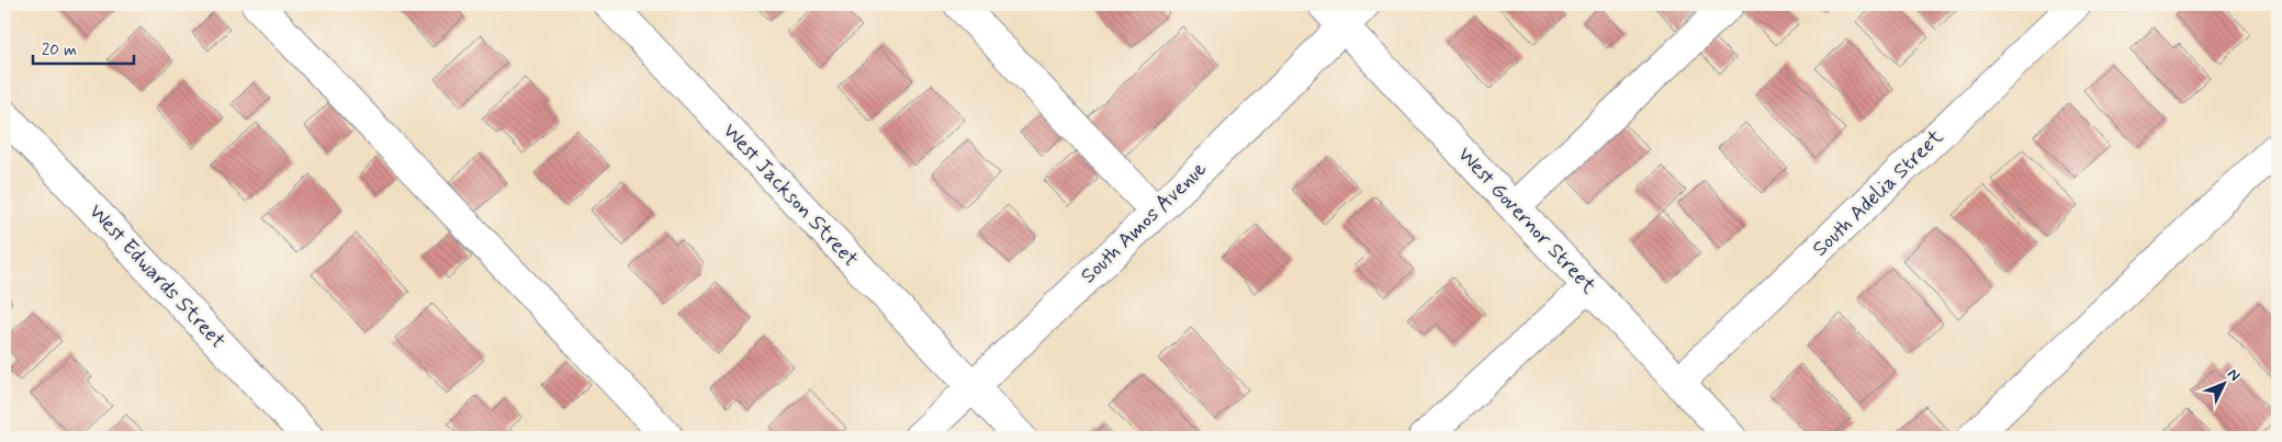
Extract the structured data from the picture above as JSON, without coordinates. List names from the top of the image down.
{
  "streets": {
    "street": [
      "South Adelia Street",
      "West Jackson Street",
      "West Governor Street",
      "South Amos Avenue",
      "West Edwards Street"
    ]
  },
  "crossings": [
    ["South Adelia Street", "West Governor Street"],
    ["West Jackson Street", "South Amos Avenue"],
    ["West Governor Street", "South Amos Avenue"]
  ],
  "scale_bar": "20 m",
  "north": "top right"
}
